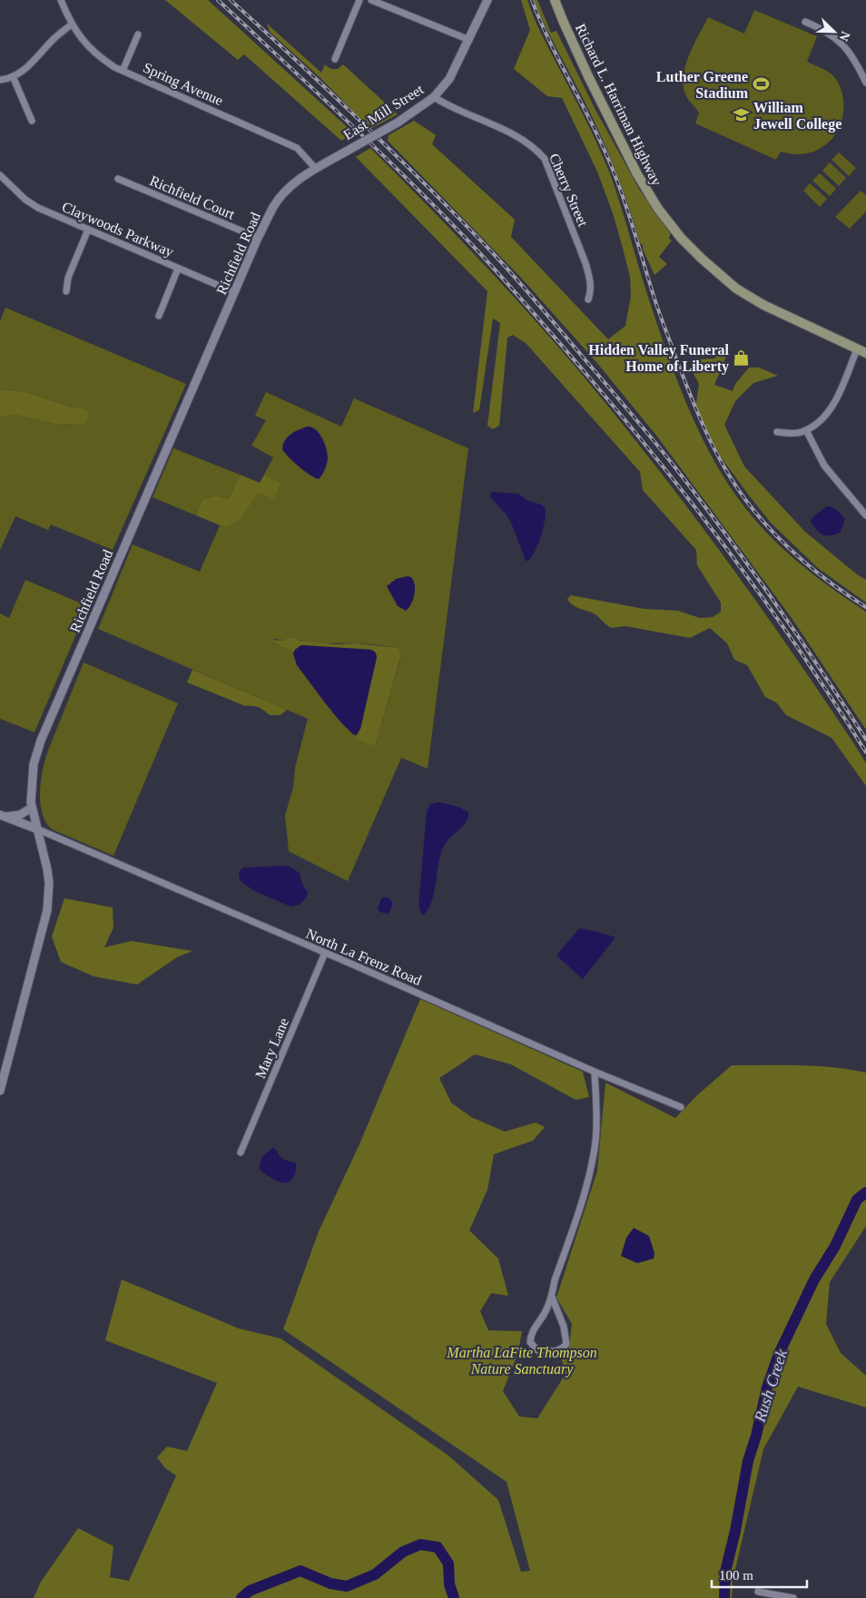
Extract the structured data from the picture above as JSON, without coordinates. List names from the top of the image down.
{
  "streets": {
    "main road": ["Richard L. Harriman Highway"],
    "street": [
      "Spring Avenue",
      "East Mill Street",
      "Cherry Street",
      "Richfield Court",
      "Claywoods Parkway",
      "Richfield Road",
      "North La Frenz Road",
      "Mary Lane"
    ]
  },
  "crossings": [
    ["Spring Avenue", "Richfield Road"],
    ["East Mill Street", "Cherry Street"],
    ["East Mill Street", "Richfield Road"],
    ["Richfield Court", "Richfield Road"],
    ["Claywoods Parkway", "Richfield Road"],
    ["Richfield Road", "North La Frenz Road"],
    ["North La Frenz Road", "Mary Lane"]
  ],
  "water": ["Rush Creek"],
  "parks": ["Martha LaFite Thompson Nature Sanctuary"],
  "places": {
    "sports": ["Luther Greene Stadium"],
    "school or university": ["William Jewell College"],
    "shop": ["Hidden Valley Funeral Home of Liberty"]
  },
  "scale_bar": "100 m",
  "north": "bottom right"
}
